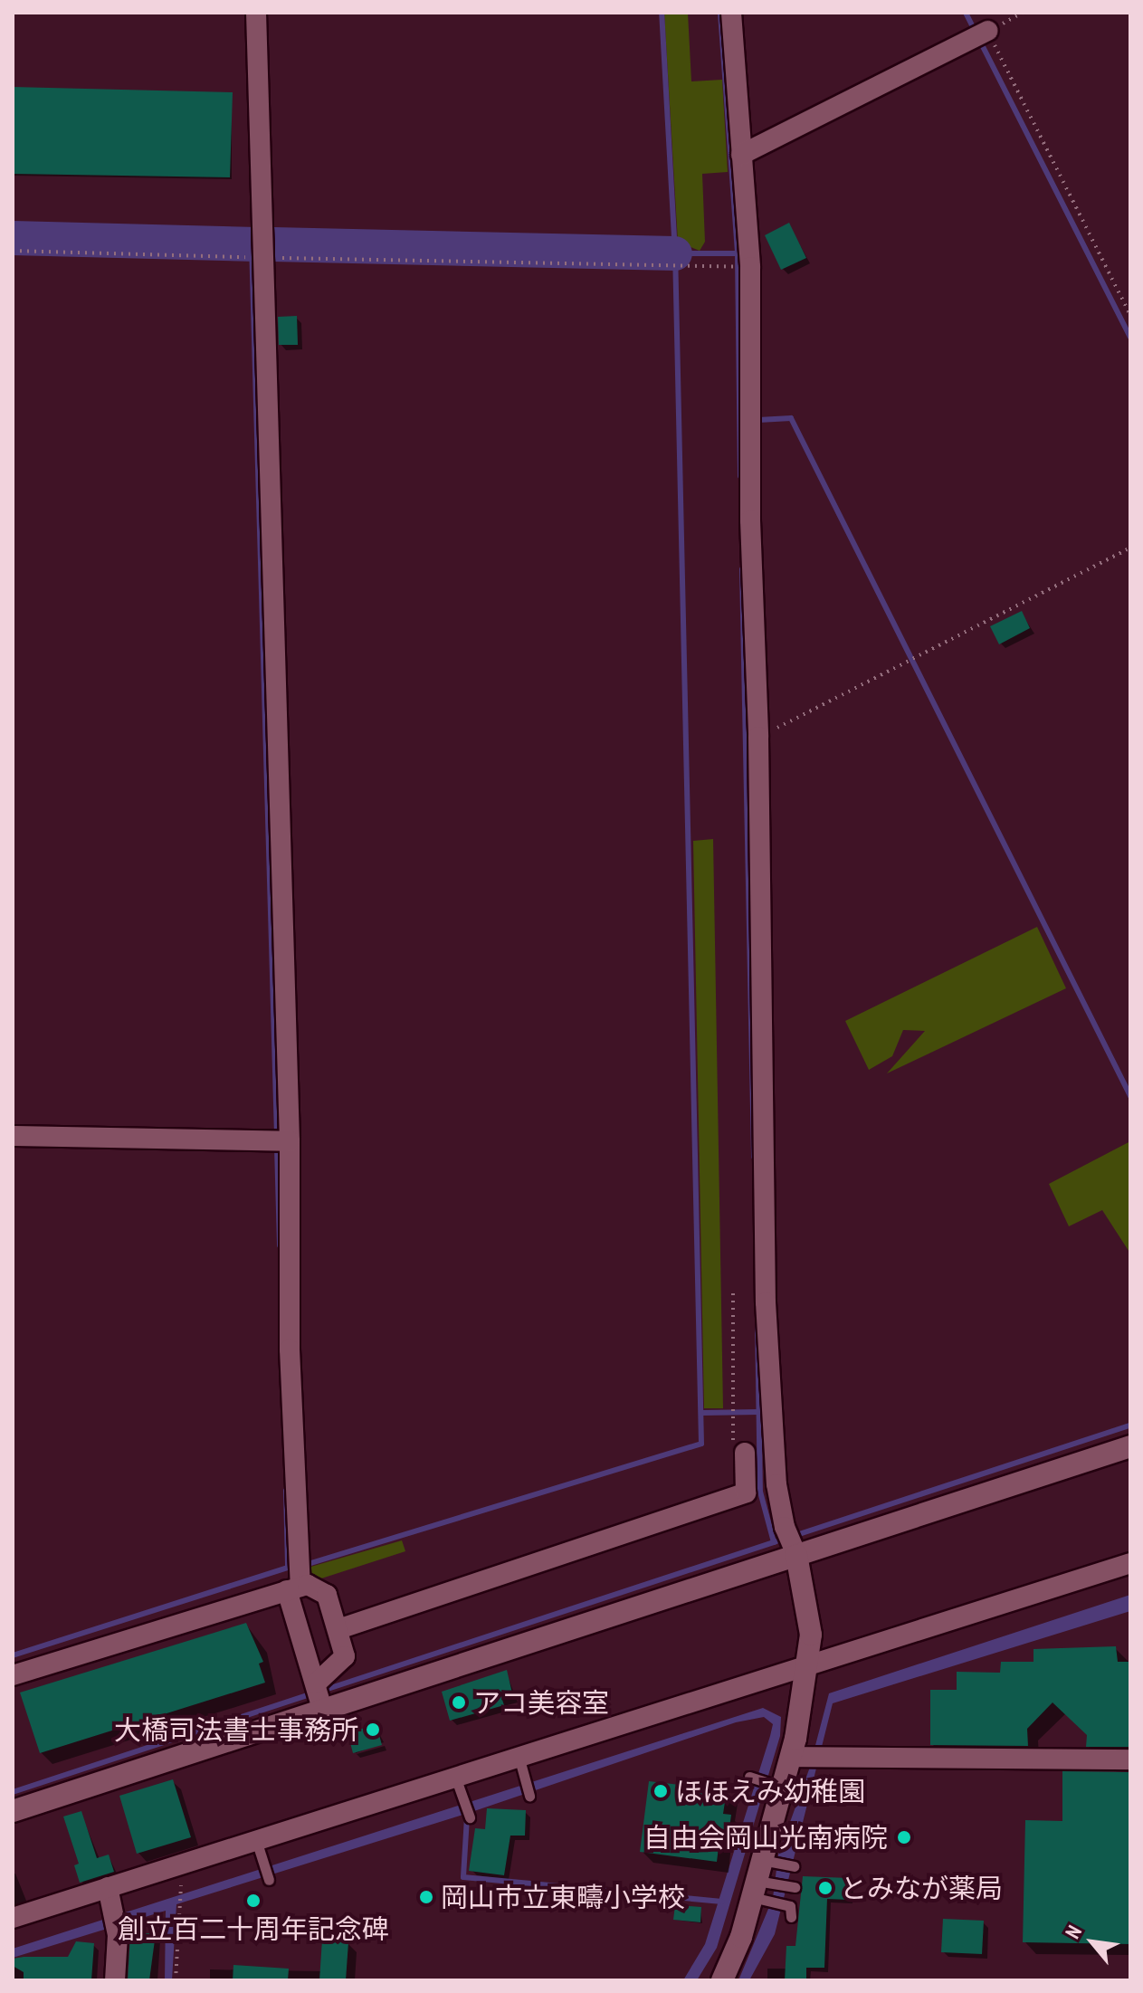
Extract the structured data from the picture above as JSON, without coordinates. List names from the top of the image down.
{
  "places": [
    "アコ美容室",
    "大橋司法書士事務所",
    "ほほえみ幼稚園",
    "自由会岡山光南病院",
    "とみなが薬局",
    "岡山市立東疇小学校",
    "創立百二十周年記念碑"
  ],
  "north": "top left"
}
